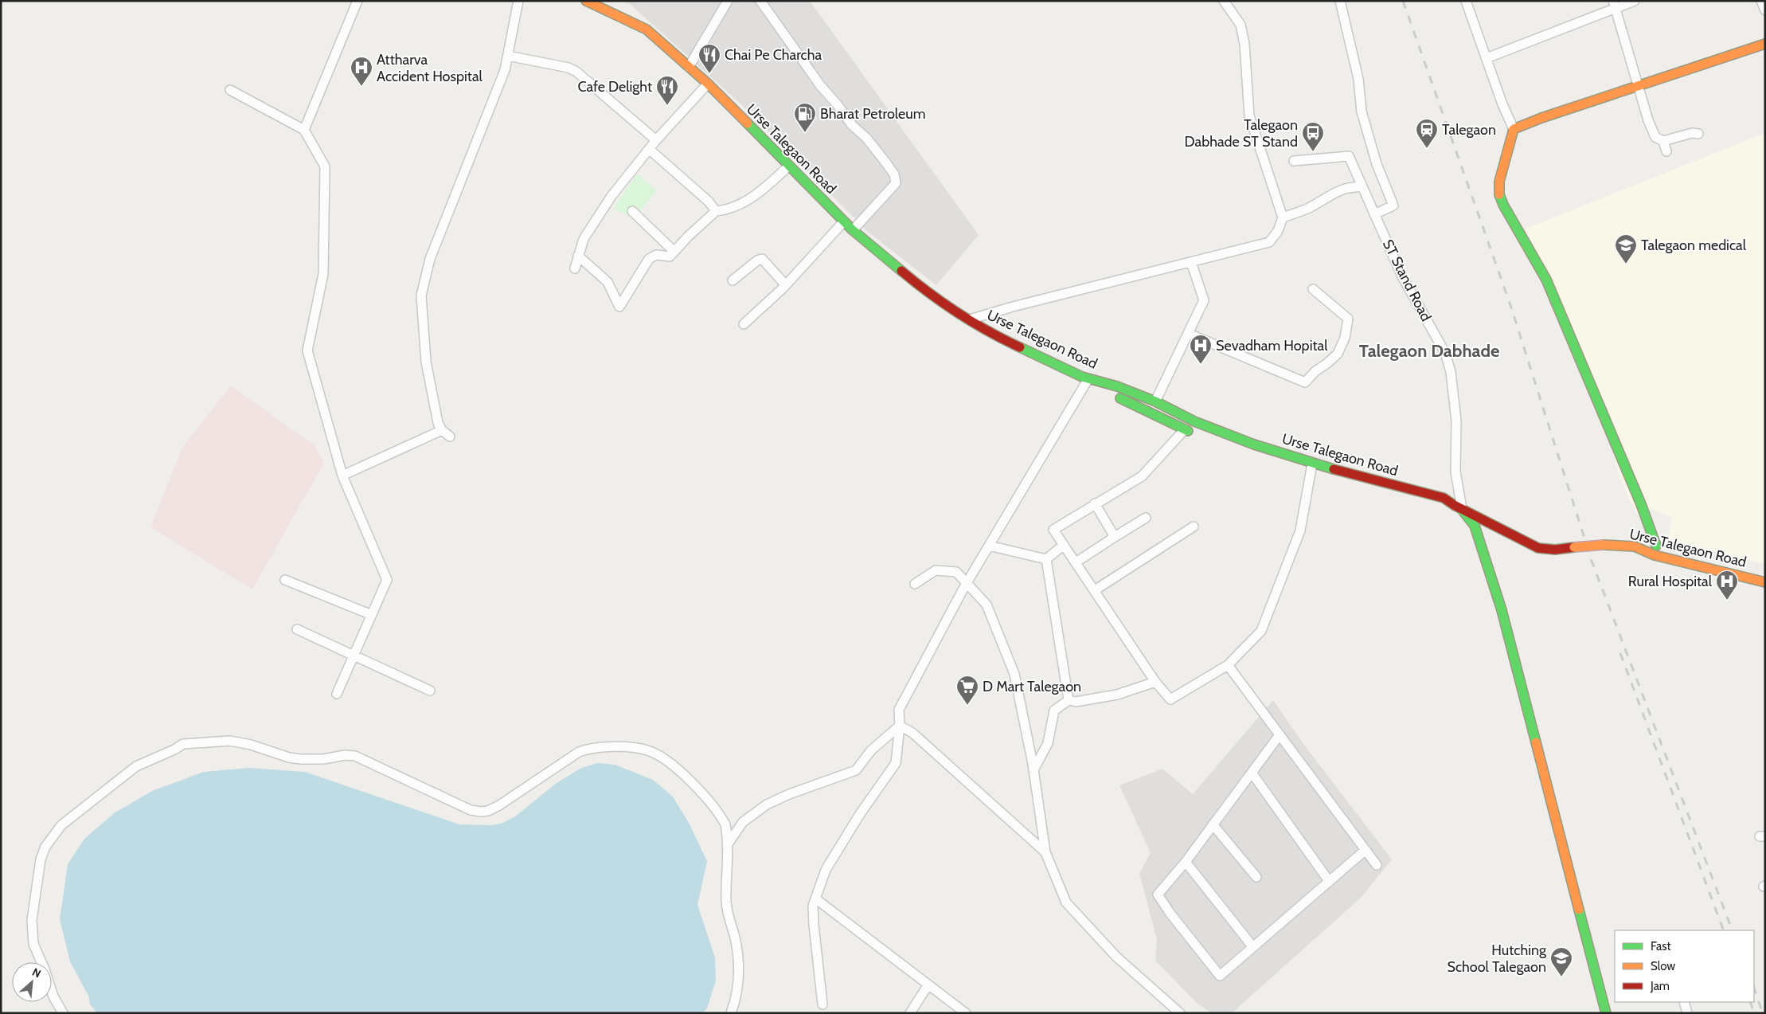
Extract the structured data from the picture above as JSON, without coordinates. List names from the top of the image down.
{
  "streets": {
    "main road": ["Urse Talegaon Road"],
    "street": ["ST Stand Road"]
  },
  "crossings": [
    ["Urse Talegaon Road", "ST Stand Road"]
  ],
  "districts": ["Talegaon Dabhade"],
  "places": {
    "restaurant": ["Chai Pe Charcha", "Cafe Delight"],
    "hospital": ["Attharva Accident Hospital", "Sevadham Hopital", "Rural Hospital"],
    "fuel station": ["Bharat Petroleum"],
    "station": ["Talegaon"],
    "bus stop": ["Talegaon Dabhade ST Stand"],
    "school or university": ["Talegaon medical", "Hutching School Talegaon"],
    "supermarket": ["D Mart Talegaon"]
  },
  "legend": ["Fast", "Slow", "Jam"],
  "north": "top right"
}
